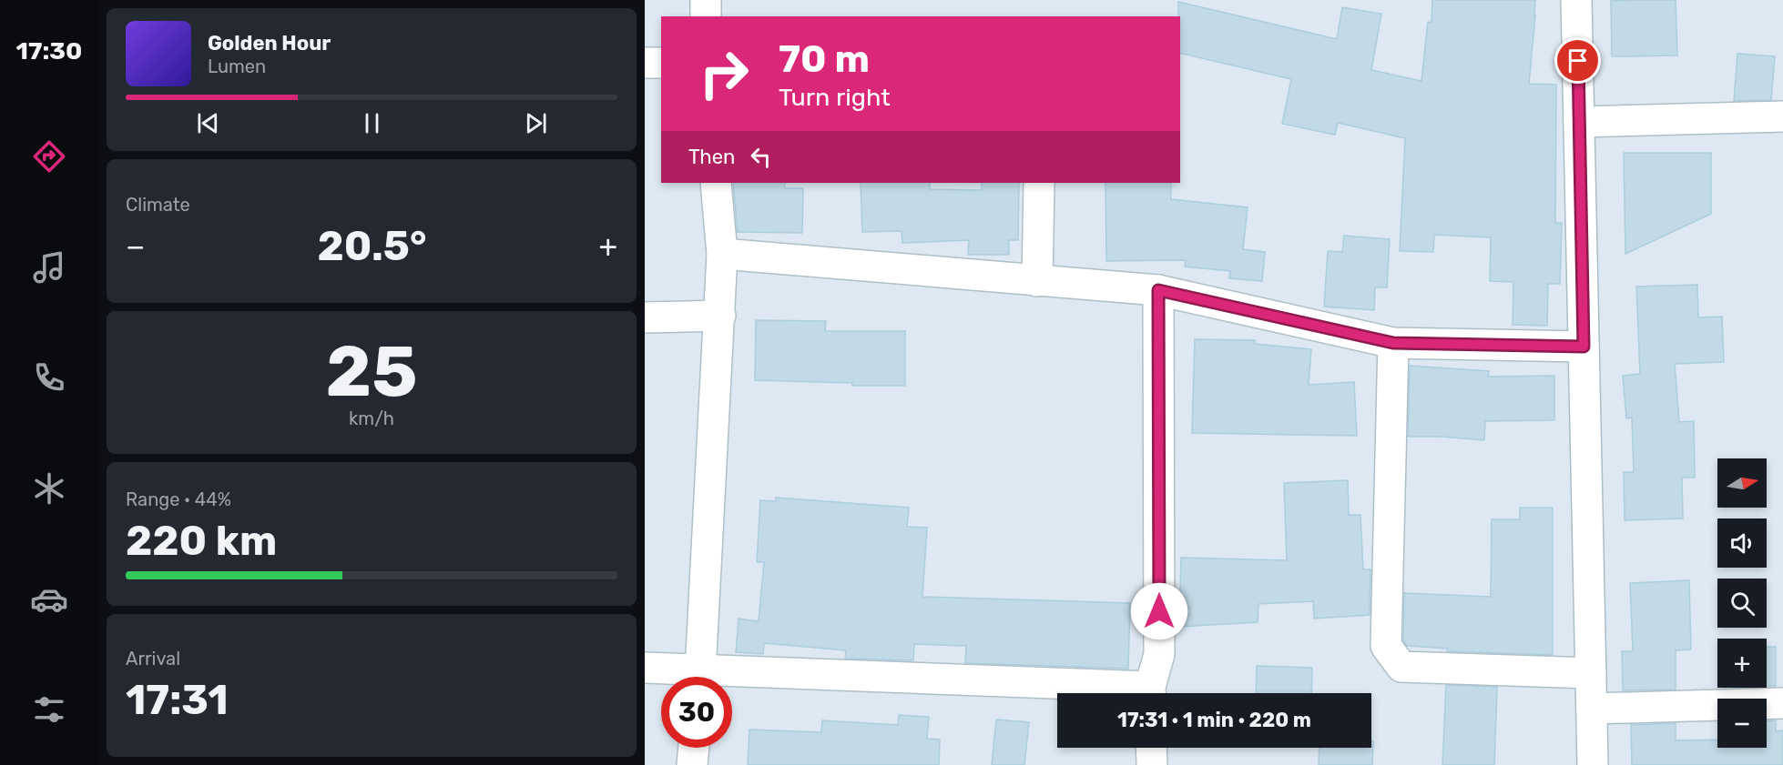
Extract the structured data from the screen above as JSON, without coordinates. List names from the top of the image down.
{
  "north": "right",
  "page": {
    "tabs": "17:30",
    "turn": ["70 m", "Turn right"],
    "song": ["Golden Hour", "Lumen"],
    "then": "Then",
    "tile": [
      "Climate",
      ["25", "km/h"],
      ["Range · 44%", "220 km"],
      ["Arrival", "17:31"]
    ],
    "heat": ["−", "20.5°", "+"],
    "map_buttons": ["+", "−"],
    "limit": "30",
    "trip": "17:31 · 1 min · 220 m"
  }
}
